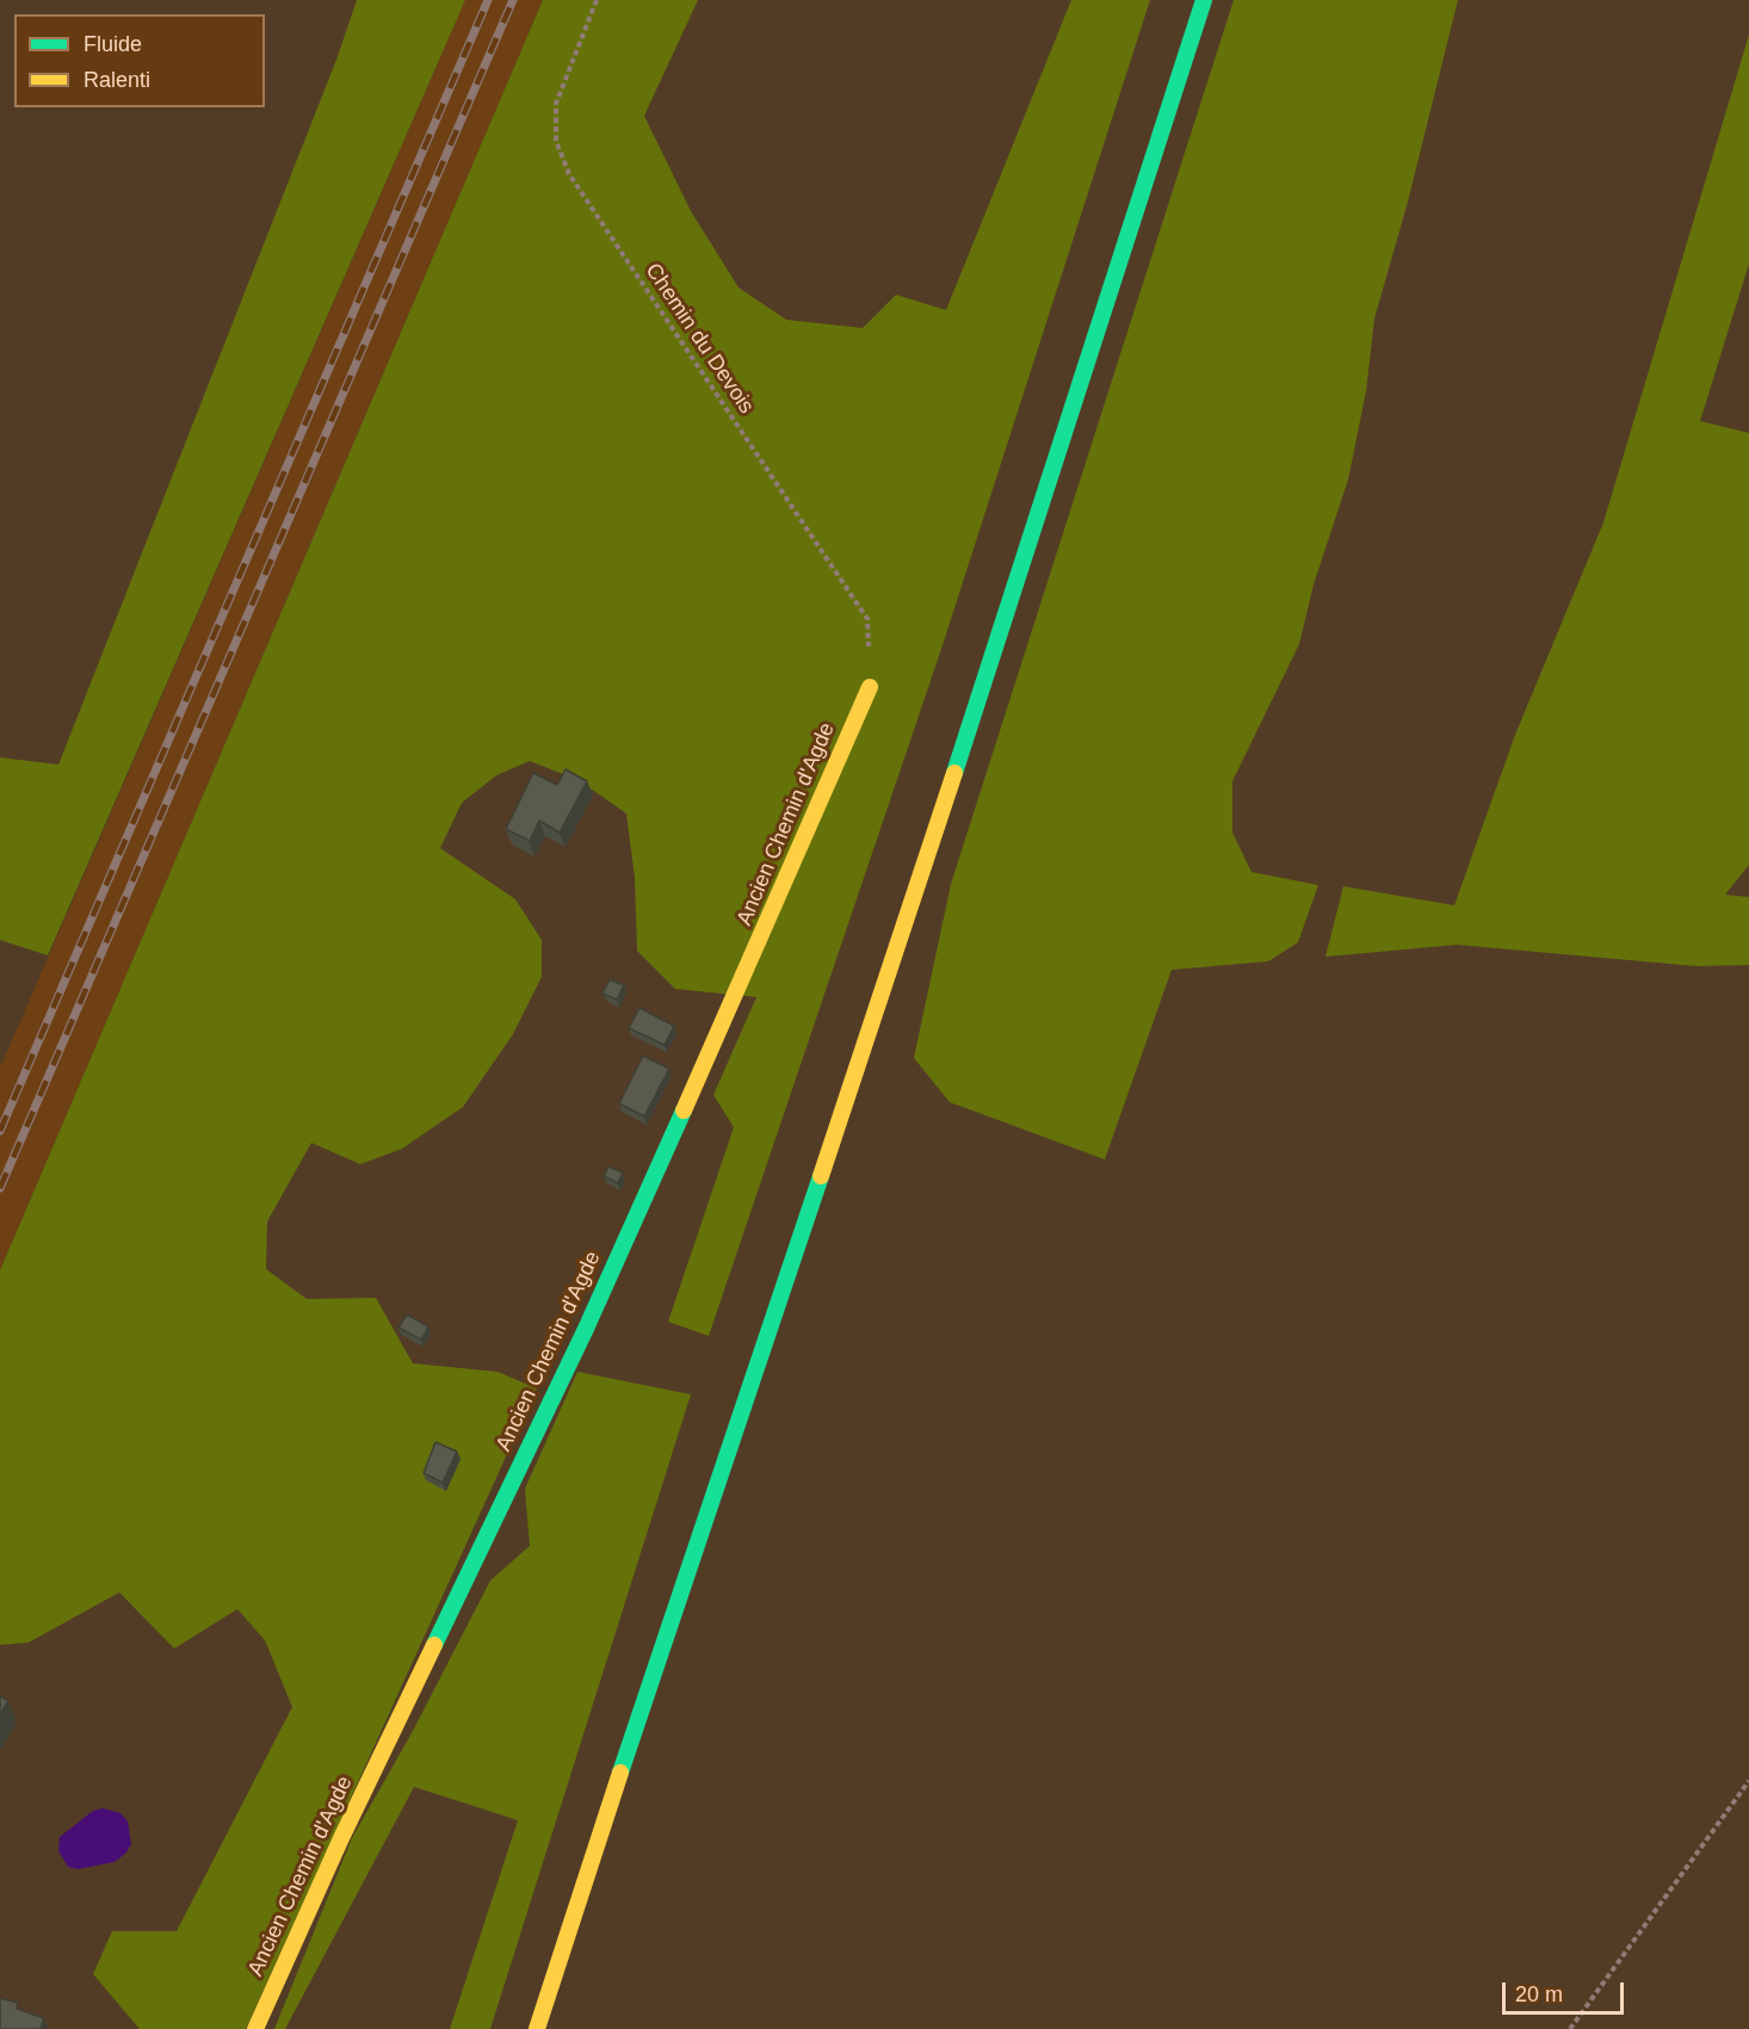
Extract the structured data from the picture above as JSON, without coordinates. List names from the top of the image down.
{
  "streets": {
    "main road": ["Ancien Chemin d'Agde"],
    "path": ["Chemin du Devois"]
  },
  "crossings": [
    ["Chemin du Devois", "Ancien Chemin d'Agde"]
  ],
  "legend": ["Fluide", "Ralenti"],
  "scale_bar": "20 m"
}
